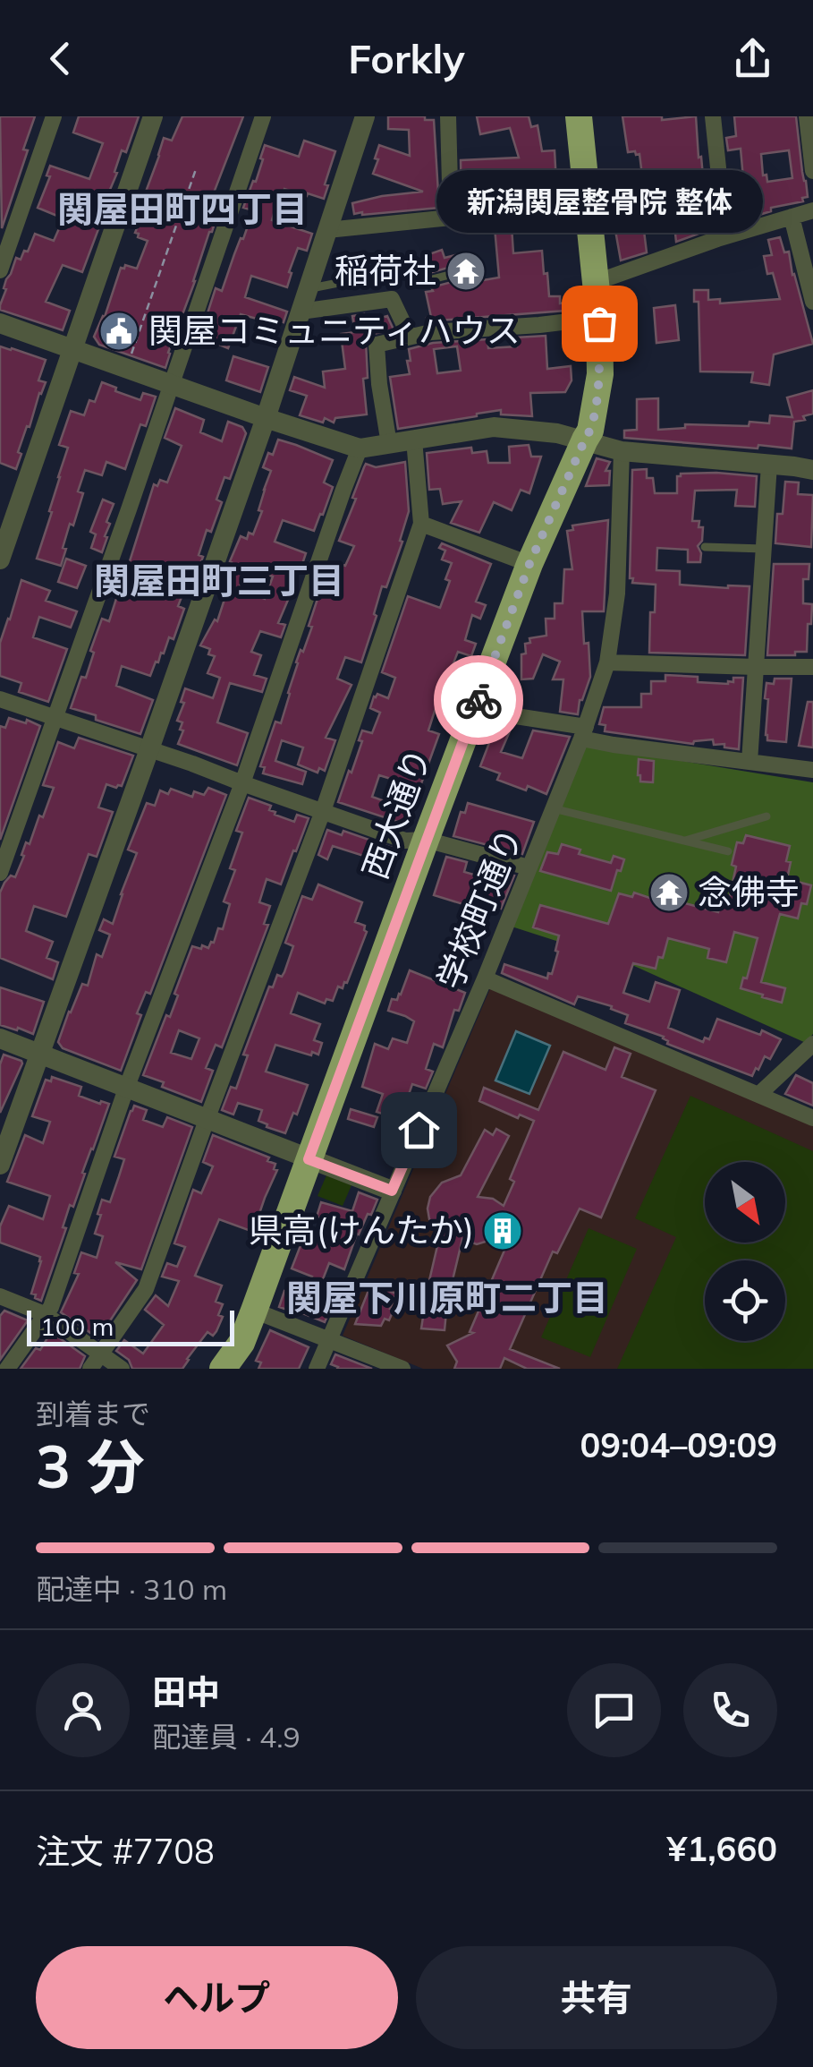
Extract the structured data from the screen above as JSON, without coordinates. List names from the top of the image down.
{
  "streets": {
    "highway": ["西大通り"],
    "street": ["学校町通り"]
  },
  "districts": ["関屋田町四丁目", "関屋田町三丁目", "関屋下川原町二丁目"],
  "places": {
    "temple": ["稲荷社", "念佛寺"],
    "other": ["新潟関屋整骨院 整体"],
    "public building": ["関屋コミュニティハウス"],
    "building": ["県高(けんたか)"]
  },
  "scale_bar": "100 m",
  "north": "bottom right",
  "page": {
    "header": "Forkly",
    "bubble": "新潟関屋整骨院 整体",
    "scale": "100 m",
    "heading": ["3 分", "到着まで", "09:04–09:09"],
    "panel": [
      "田中",
      "配達員 · 4.9",
      "注文 #7708",
      "¥1,660"
    ],
    "bar": "配達中 · 310 m",
    "buttons": ["ヘルプ", "共有"]
  }
}
